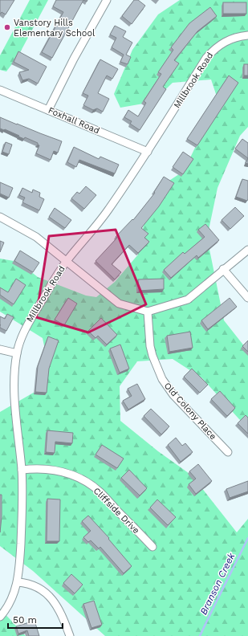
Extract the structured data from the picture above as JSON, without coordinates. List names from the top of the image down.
{
  "streets": {
    "street": [
      "Millbrook Road",
      "Foxhall Road",
      "Old Colony Place",
      "Cliffside Drive"
    ]
  },
  "crossings": [
    ["Millbrook Road", "Foxhall Road"],
    ["Millbrook Road", "Cliffside Drive"]
  ],
  "water": ["Branson Creek"],
  "places": ["Vanstory Hills Elementary School"],
  "scale_bar": "50 m"
}
